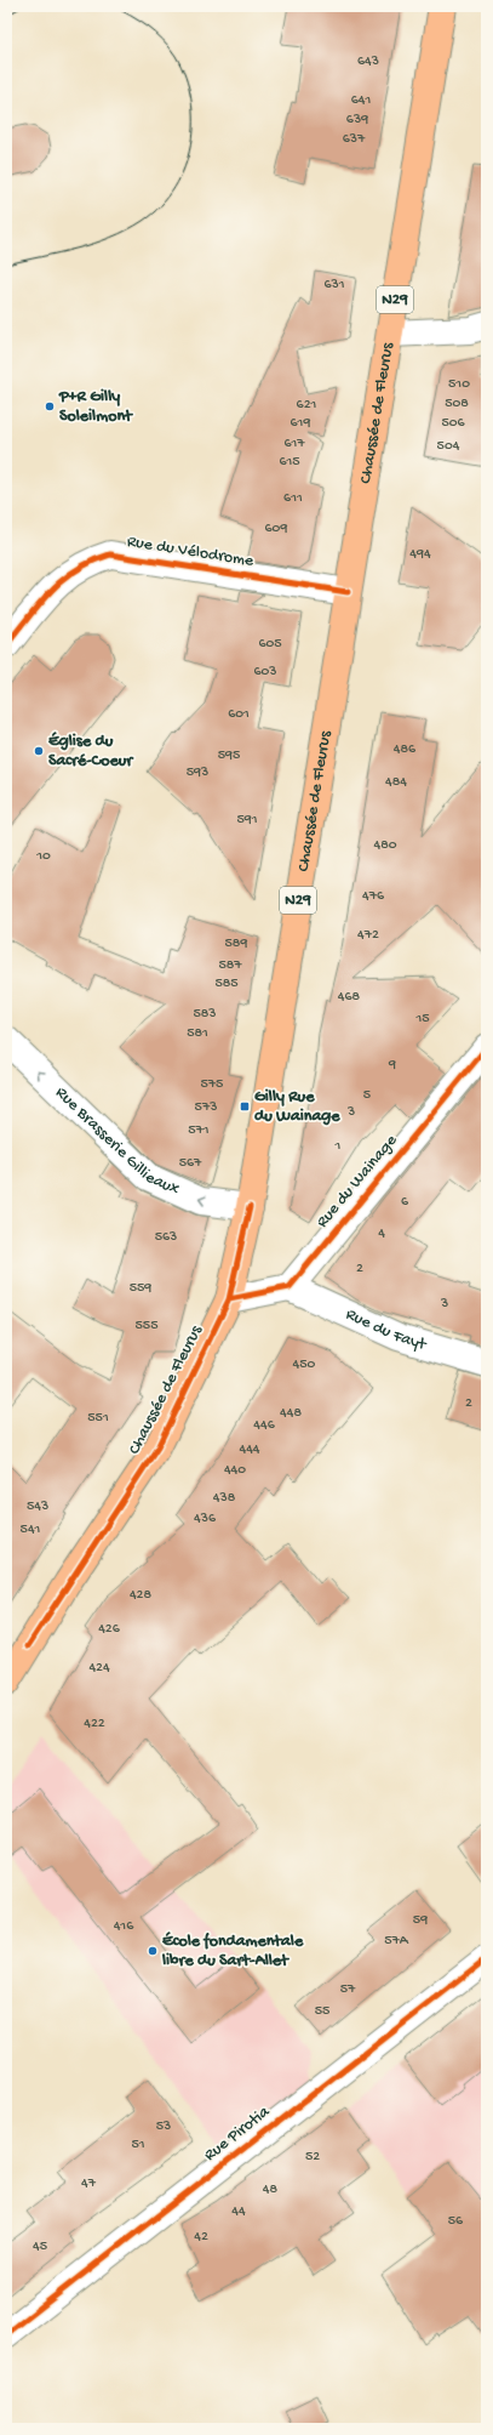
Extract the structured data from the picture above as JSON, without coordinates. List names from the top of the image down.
{
  "streets": {
    "main road": ["N29", "Chaussée de Fleurus"],
    "street": [
      "Rue du Vélodrome",
      "Rue Brasserie Gillieaux",
      "Rue du Wainage",
      "Rue du Fayt",
      "Rue Pirotia"
    ]
  },
  "crossings": [
    ["Chaussée de Fleurus", "Rue du Vélodrome"],
    ["Chaussée de Fleurus", "Rue Brasserie Gillieaux"],
    ["Rue du Wainage", "Rue du Fayt"]
  ],
  "one_way": ["Rue Brasserie Gillieaux"],
  "places": {
    "other": ["P+R Gilly Soleilmont", "Église du Sacré-Coeur", "École fondamentale libre du Sart-Allet"],
    "transit": ["Gilly Rue du Wainage"]
  },
  "house_numbers": [
    "643",
    "641",
    "639",
    "637",
    "631",
    "510",
    "508",
    "621",
    "619",
    "506",
    "617",
    "504",
    "615",
    "611",
    "609",
    "494",
    "605",
    "603",
    "601",
    "486",
    "595",
    "593",
    "484",
    "591",
    "480",
    "10",
    "476",
    "472",
    "589",
    "587",
    "585",
    "468",
    "583",
    "15",
    "581",
    "9",
    "575",
    "5",
    "573",
    "3",
    "571",
    "1",
    "567",
    "6",
    "4",
    "563",
    "2",
    "559",
    "3",
    "555",
    "450",
    "2",
    "448",
    "551",
    "446",
    "444",
    "440",
    "438",
    "543",
    "436",
    "541",
    "428",
    "426",
    "424",
    "422",
    "59",
    "416",
    "57A",
    "57",
    "55",
    "53",
    "51",
    "52",
    "47",
    "48",
    "44",
    "56",
    "42",
    "45"
  ]
}
